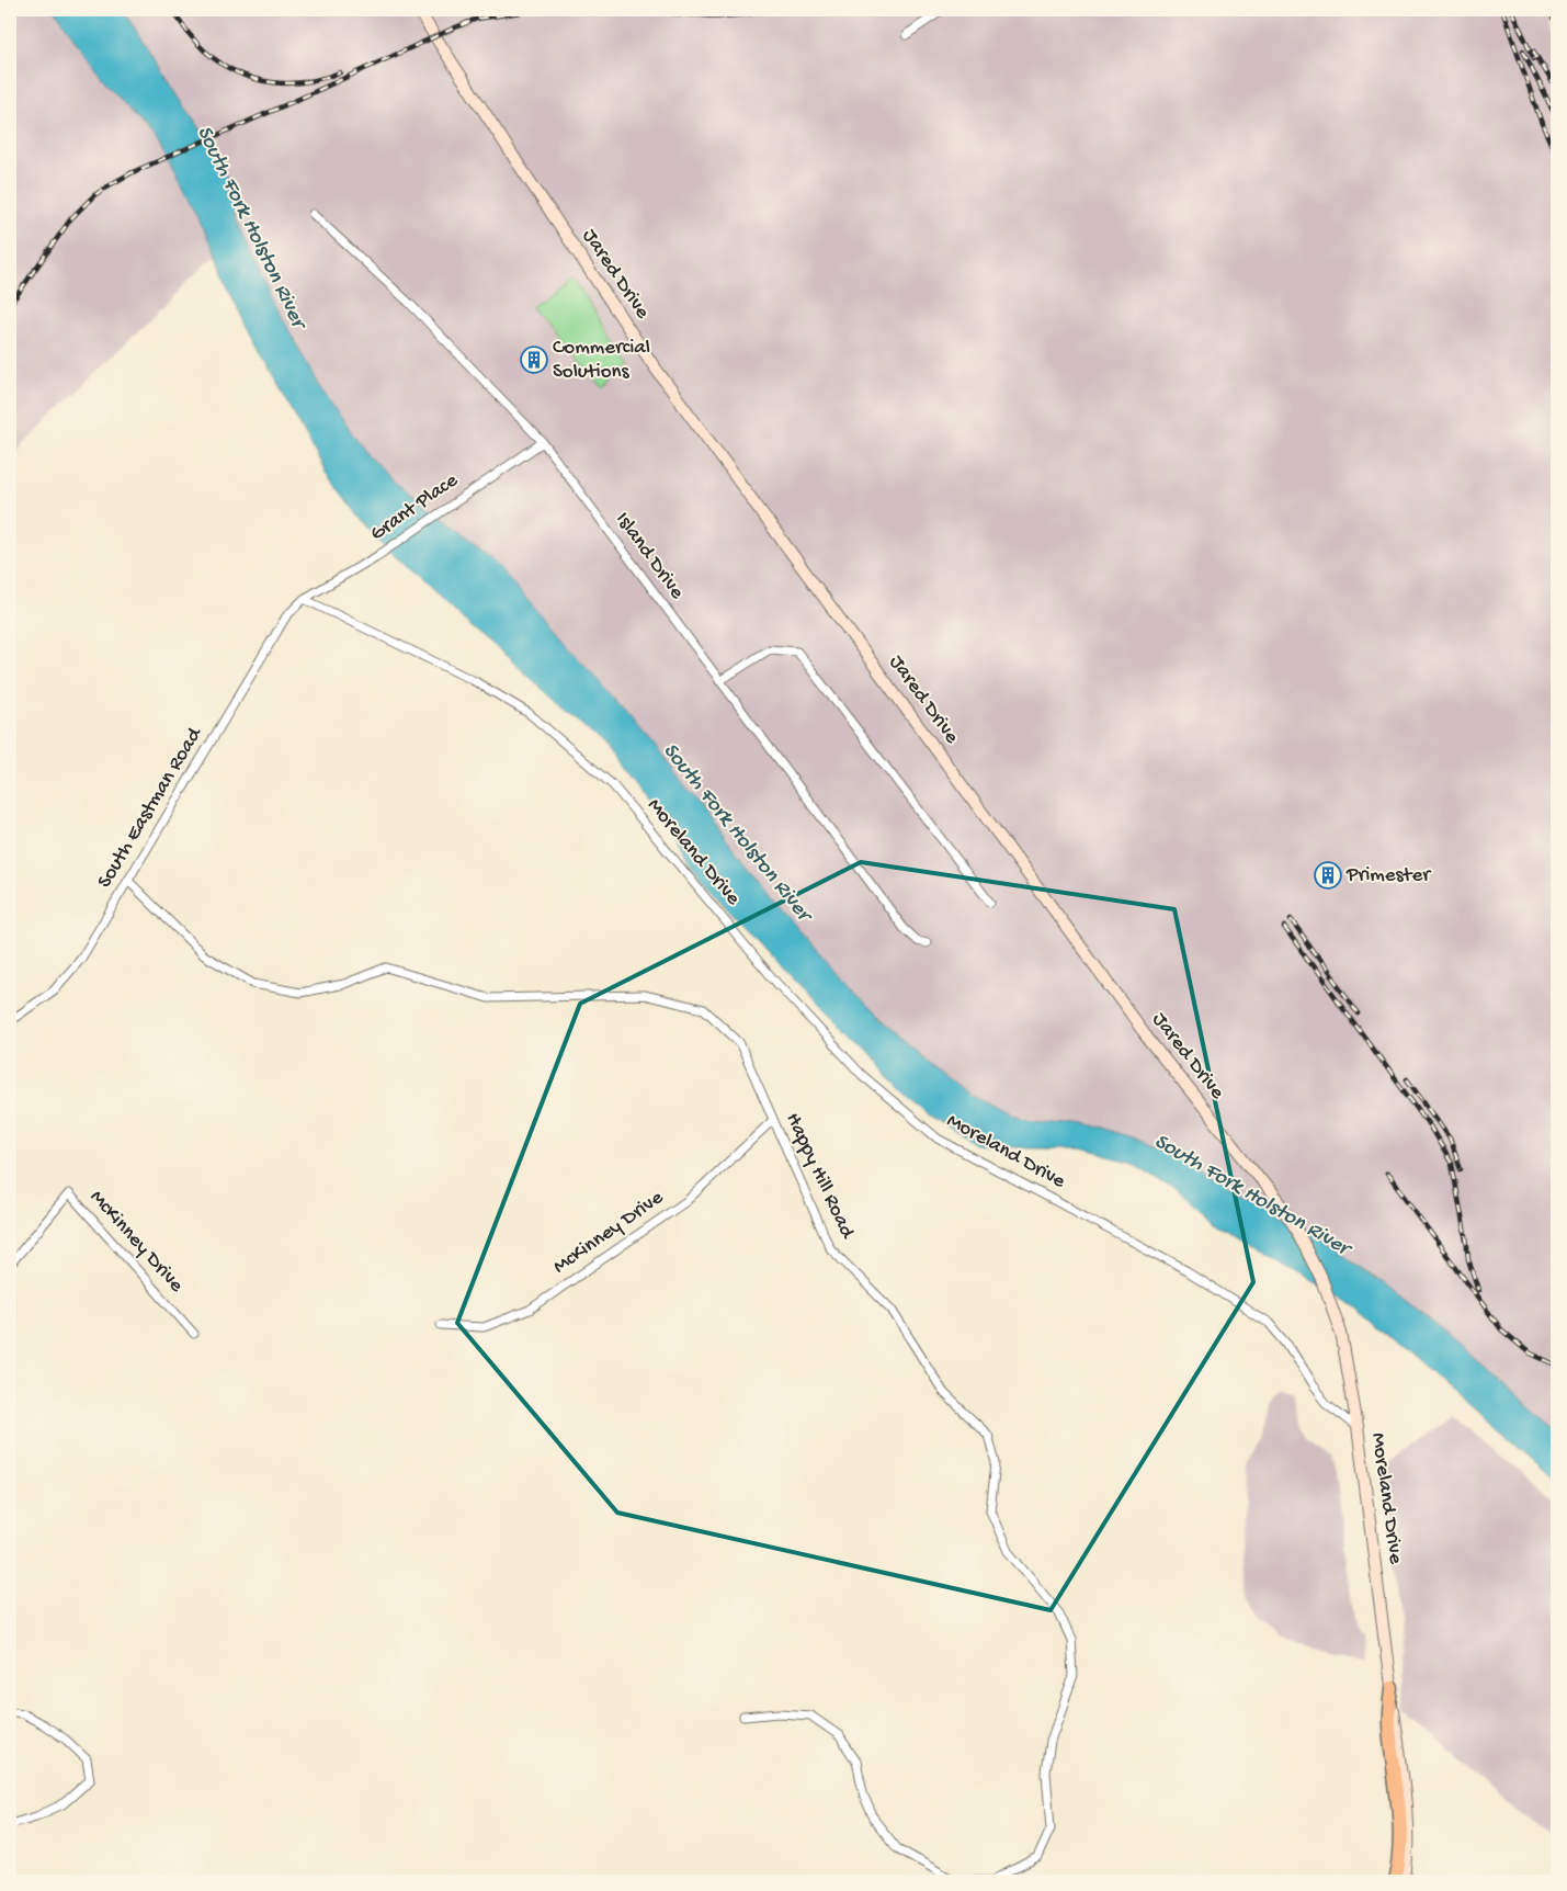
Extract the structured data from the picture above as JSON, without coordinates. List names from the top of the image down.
{
  "streets": {
    "main road": ["Jared Drive", "Moreland Drive"],
    "street": [
      "Grant Place",
      "Island Drive",
      "South Eastman Road",
      "Happy Hill Road",
      "McKinney Drive"
    ]
  },
  "crossings": [
    ["Jared Drive", "Moreland Drive"],
    ["Grant Place", "Island Drive"],
    ["Grant Place", "South Eastman Road"],
    ["Grant Place", "Moreland Drive"],
    ["South Eastman Road", "Moreland Drive"],
    ["South Eastman Road", "Happy Hill Road"],
    ["Happy Hill Road", "McKinney Drive"]
  ],
  "water": ["South Fork Holston River"],
  "places": {
    "building": ["Commercial Solutions", "Primester"]
  }
}
